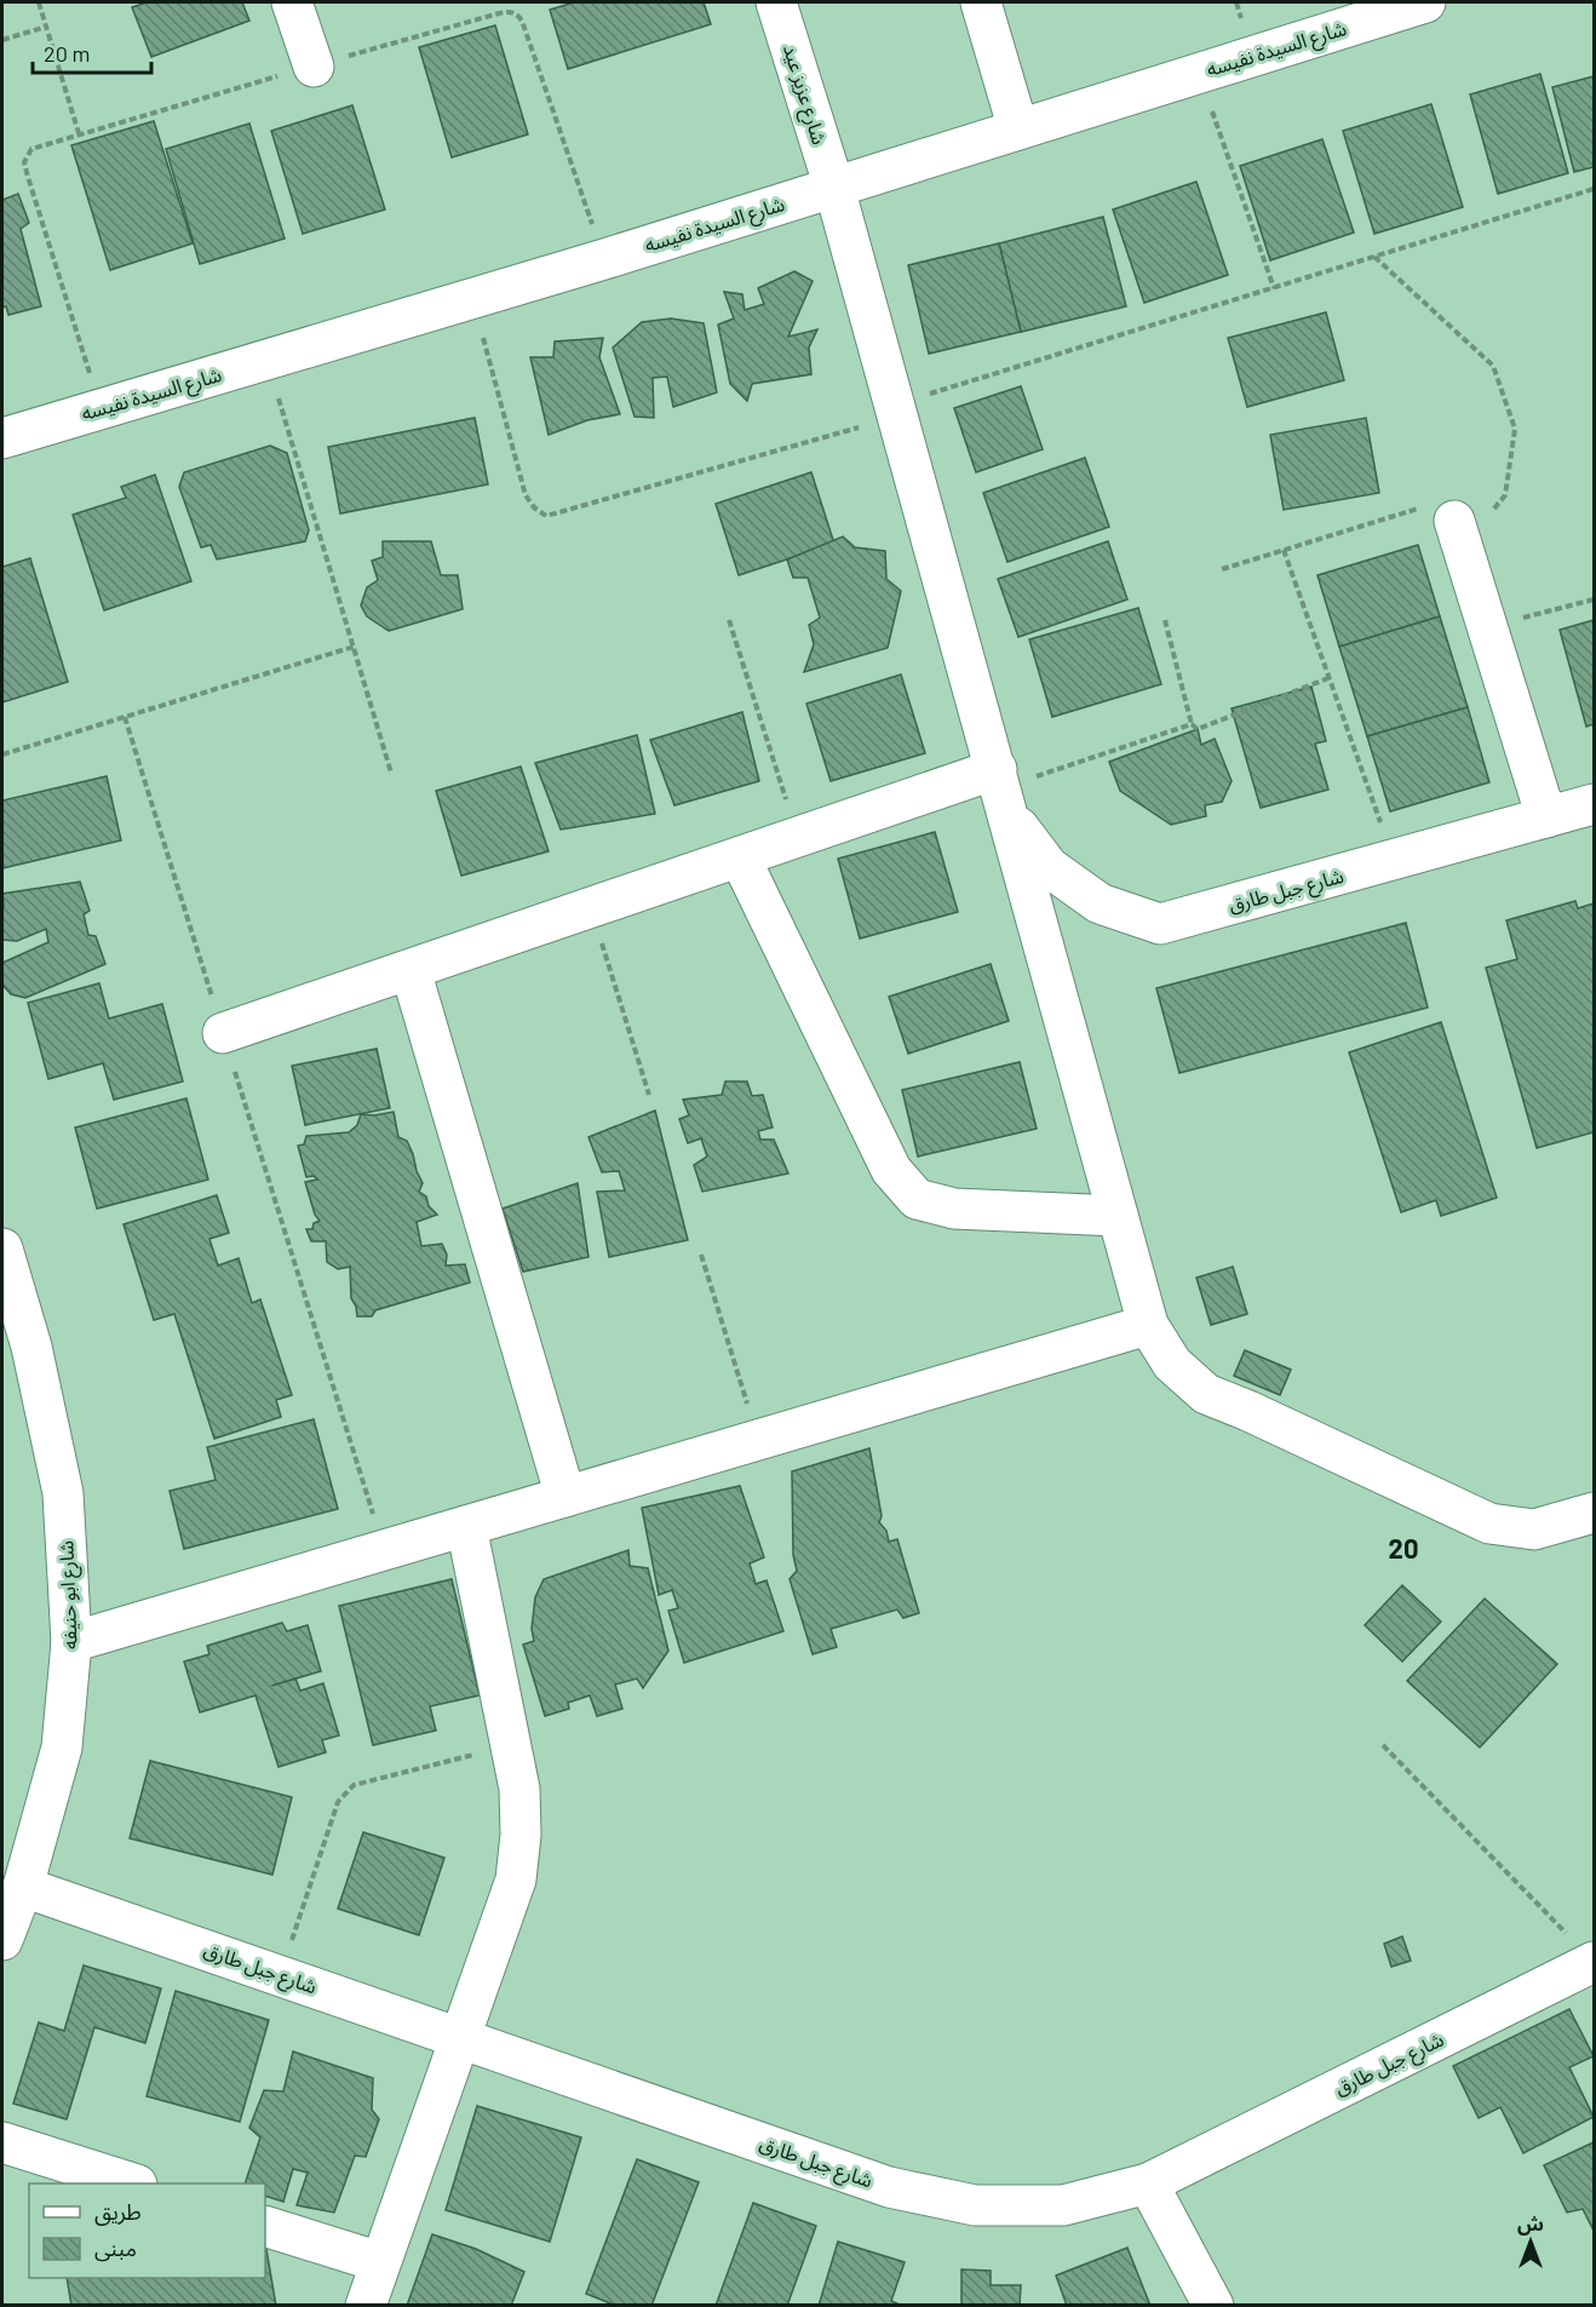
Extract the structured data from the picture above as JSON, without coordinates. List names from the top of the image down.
{
  "streets": {
    "street": [
      "شارع السيدة نفيسه",
      "شارع عزيز عيد",
      "شارع جبل طارق",
      "شارع ابو حنيفه"
    ]
  },
  "crossings": [
    ["شارع السيدة نفيسه", "شارع عزيز عيد"],
    ["شارع عزيز عيد", "شارع جبل طارق"],
    ["شارع جبل طارق", "شارع ابو حنيفه"]
  ],
  "districts": ["20"],
  "legend": ["طريق", "مبنى"],
  "scale_bar": "20 m",
  "north": "top"
}
